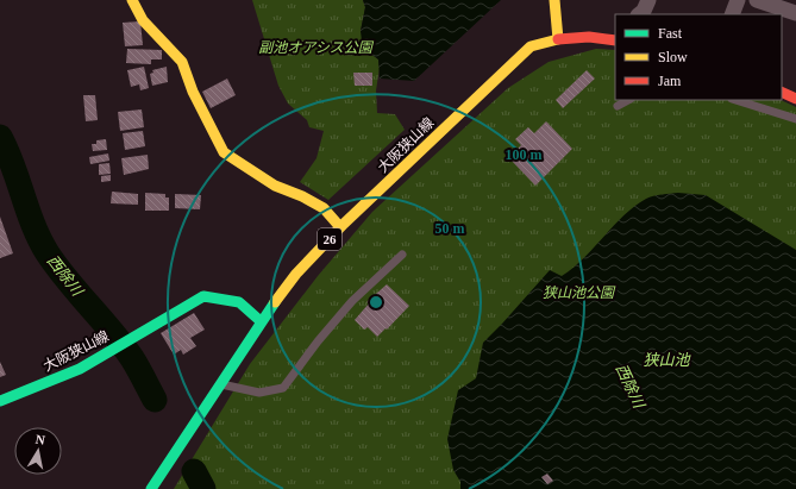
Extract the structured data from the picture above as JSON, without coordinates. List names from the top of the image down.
{
  "streets": {
    "main road": ["大阪狭山線", "26"]
  },
  "water": ["西除川", "狭山池"],
  "parks": ["副池オアシス公園", "狭山池公園"],
  "legend": ["Fast", "Slow", "Jam"],
  "north": "top",
  "rings": ["100 m", "50 m"]
}
